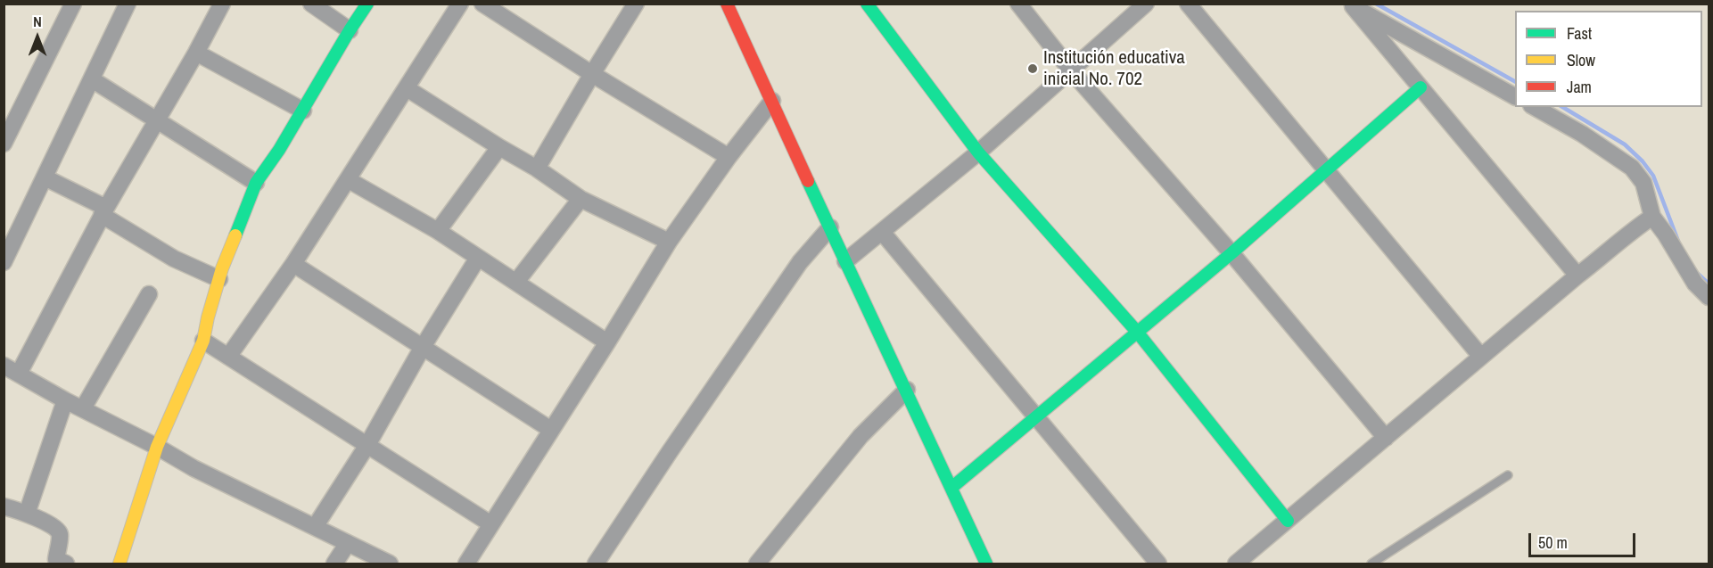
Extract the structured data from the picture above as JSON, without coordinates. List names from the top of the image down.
{
  "places": ["Institución educativa inicial No. 702"],
  "legend": ["Fast", "Slow", "Jam"],
  "scale_bar": "50 m",
  "north": "top"
}
